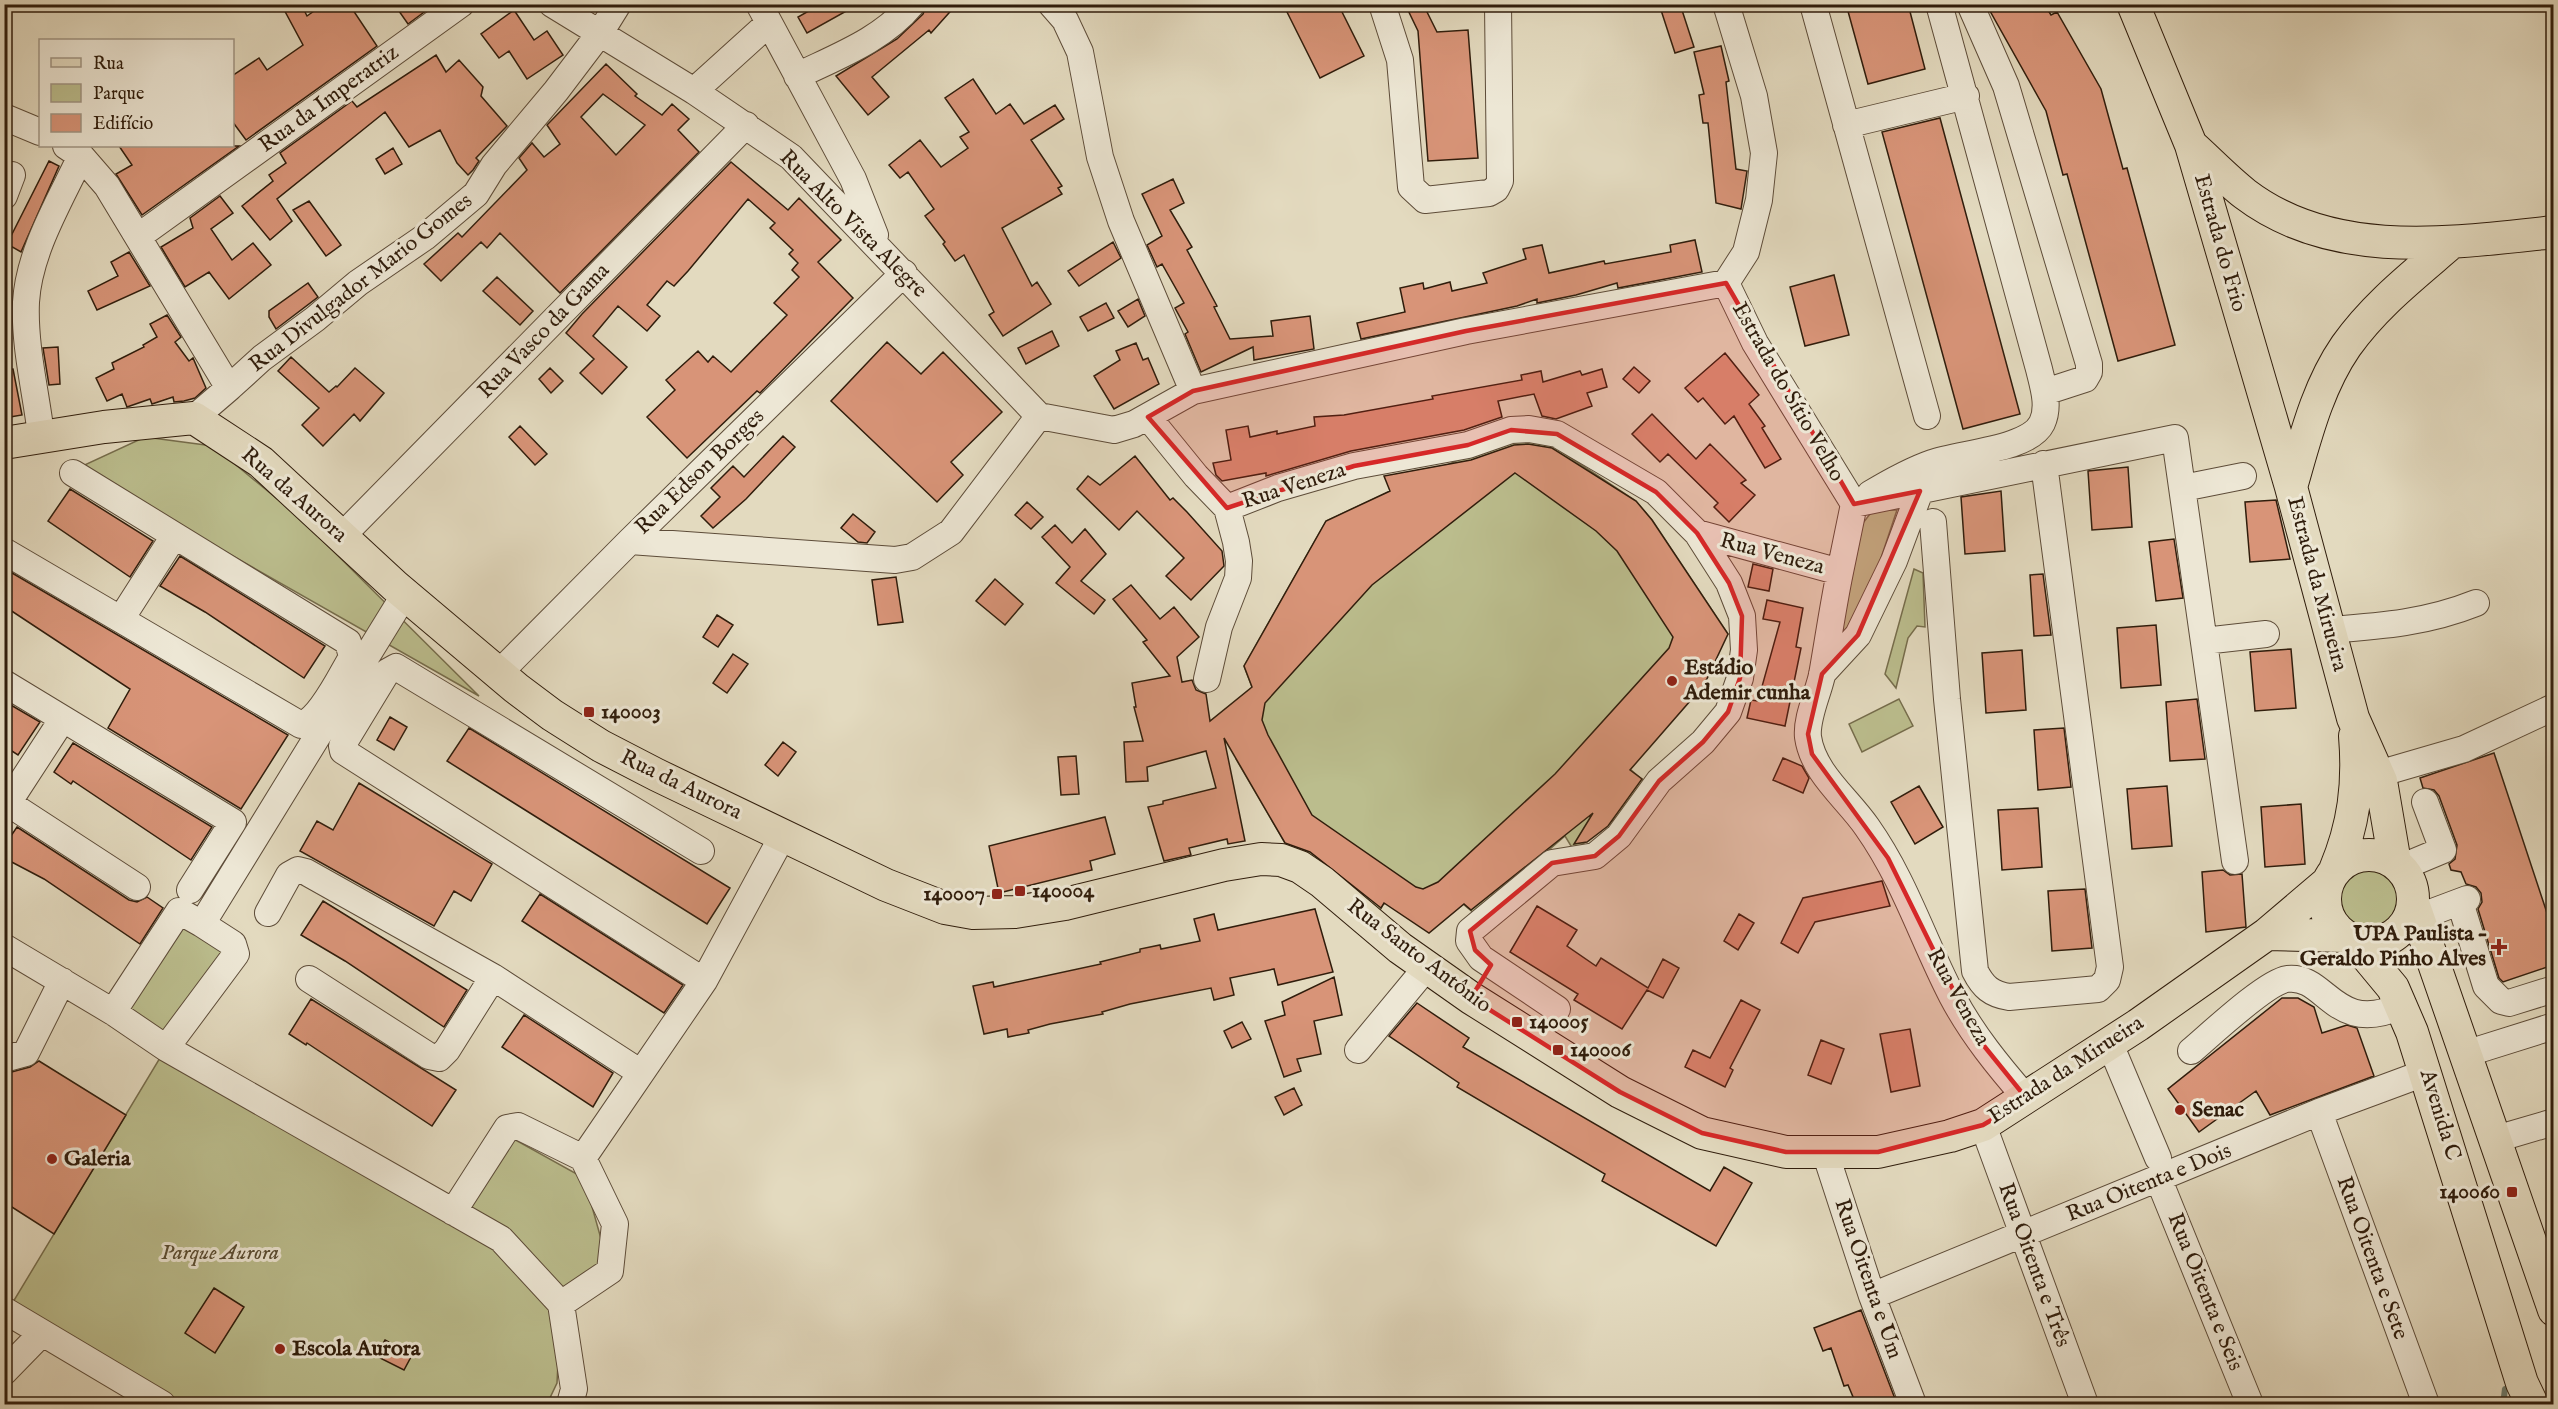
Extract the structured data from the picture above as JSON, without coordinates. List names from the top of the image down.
{
  "streets": {
    "main road": [
      "Estrada do Frio",
      "Rua da Aurora",
      "Estrada da Mirueira",
      "Rua Santo Antônio",
      "Avenida C"
    ],
    "street": [
      "Rua da Imperatriz",
      "Rua Alto Vista Alegre",
      "Rua Divulgador Mario Gomes",
      "Rua Vasco da Gama",
      "Estrada do Sítio Velho",
      "Rua Edson Borges",
      "Rua Veneza",
      "Rua Oitenta e Dois",
      "Rua Oitenta e Sete",
      "Rua Oitenta e Três",
      "Rua Oitenta e Um",
      "Rua Oitenta e Seis"
    ]
  },
  "crossings": [
    ["Rua Alto Vista Alegre", "Rua Divulgador Mario Gomes"],
    ["Rua Alto Vista Alegre", "Rua Vasco da Gama"],
    ["Rua Alto Vista Alegre", "Rua Edson Borges"],
    ["Estrada do Frio", "Estrada da Mirueira"],
    ["Rua Vasco da Gama", "Rua da Aurora"],
    ["Estrada do Sítio Velho", "Rua Veneza"],
    ["Rua Edson Borges", "Rua da Aurora"],
    ["Rua Veneza", "Estrada da Mirueira"],
    ["Rua da Aurora", "Rua Santo Antônio"],
    ["Estrada da Mirueira", "Rua Santo Antônio"],
    ["Estrada da Mirueira", "Avenida C"],
    ["Estrada da Mirueira", "Rua Oitenta e Três"],
    ["Estrada da Mirueira", "Rua Oitenta e Um"],
    ["Estrada da Mirueira", "Rua Oitenta e Seis"],
    ["Avenida C", "Rua Oitenta e Dois"],
    ["Rua Oitenta e Dois", "Rua Oitenta e Sete"],
    ["Rua Oitenta e Dois", "Rua Oitenta e Três"],
    ["Rua Oitenta e Dois", "Rua Oitenta e Um"],
    ["Rua Oitenta e Dois", "Rua Oitenta e Seis"]
  ],
  "parks": ["Parque Aurora"],
  "places": {
    "other": [
      "Estádio Ademir cunha",
      "Senac",
      "Galeria",
      "Escola Aurora"
    ],
    "transit": [
      "140003",
      "140004",
      "140007",
      "140005",
      "140006",
      "140060"
    ],
    "health": ["UPA Paulista – Geraldo Pinho Alves"]
  },
  "legend": ["Rua", "Parque", "Edifício"]
}
